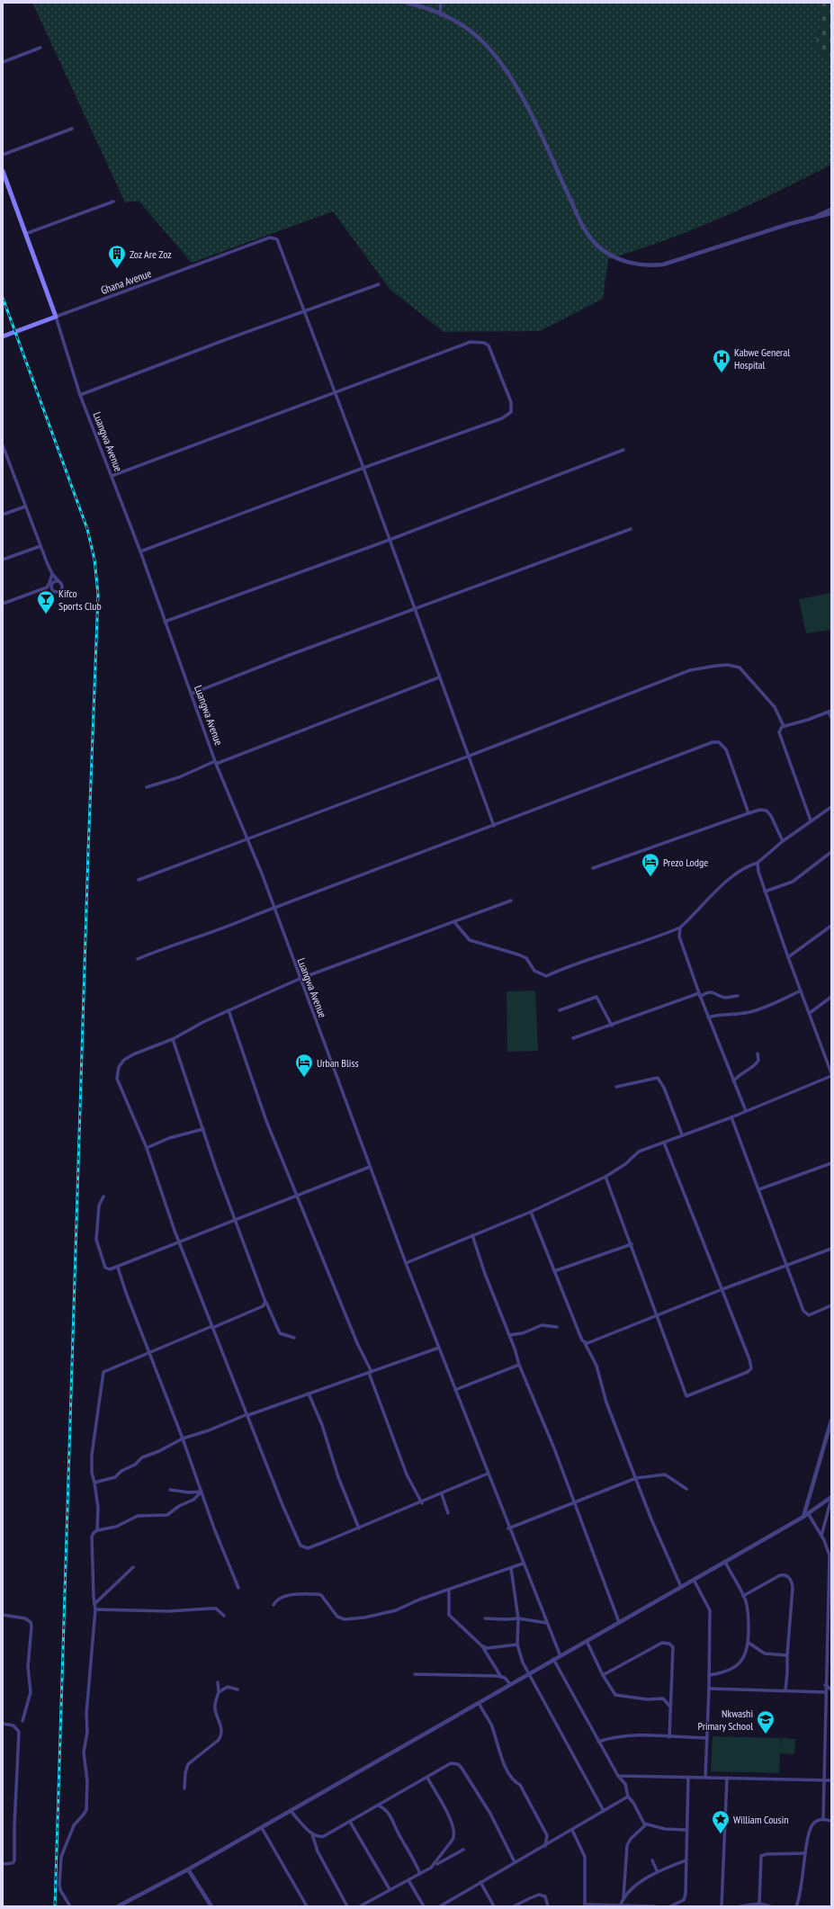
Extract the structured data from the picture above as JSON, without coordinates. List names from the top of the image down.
{
  "streets": {
    "main road": ["Ghana Avenue", "Luangwa Avenue"]
  },
  "crossings": [
    ["Ghana Avenue", "Luangwa Avenue"]
  ],
  "places": {
    "building": ["Zoz Are Zoz"],
    "hospital": ["Kabwe General Hospital"],
    "bar": ["Kifco Sports Club"],
    "hotel": ["Prezo Lodge", "Urban Bliss"],
    "school or university": ["Nkwashi Primary School"],
    "place": ["William Cousin"]
  }
}
